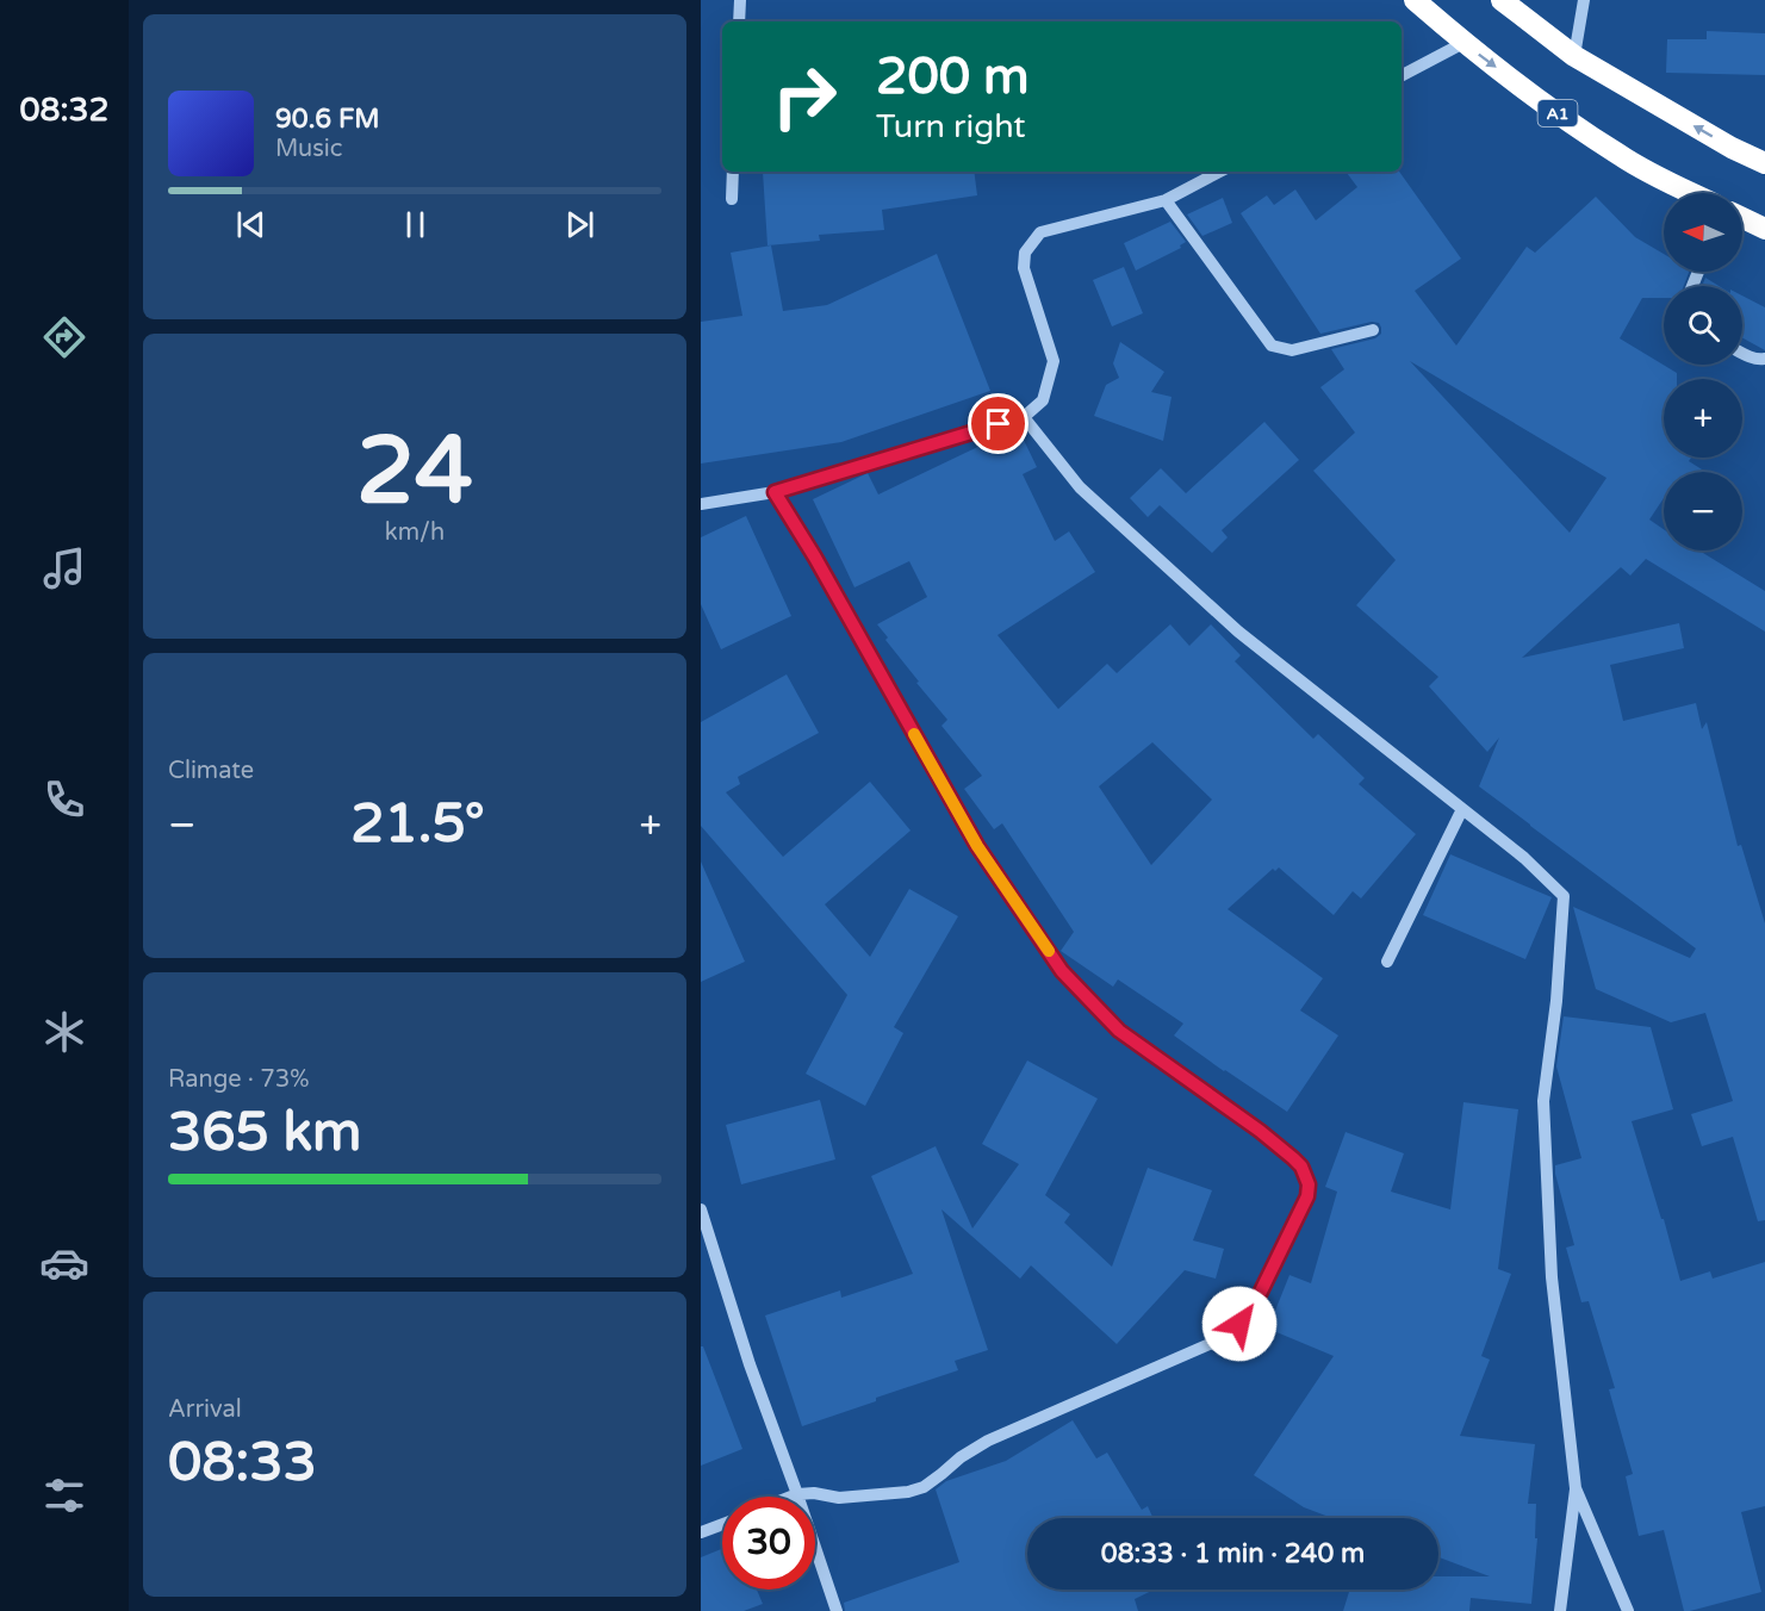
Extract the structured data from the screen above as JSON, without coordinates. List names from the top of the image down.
{
  "streets": {
    "highway": ["A1"]
  },
  "north": "left",
  "page": {
    "tabs": "08:32",
    "turn": ["200 m", "Turn right"],
    "song": ["90.6 FM", "Music"],
    "map_buttons": ["+", "−"],
    "tile": [
      ["24", "km/h"],
      "Climate",
      ["Range · 73%", "365 km"],
      ["Arrival", "08:33"]
    ],
    "heat": ["−", "21.5°", "+"],
    "limit": "30",
    "trip": "08:33 · 1 min · 240 m"
  }
}
